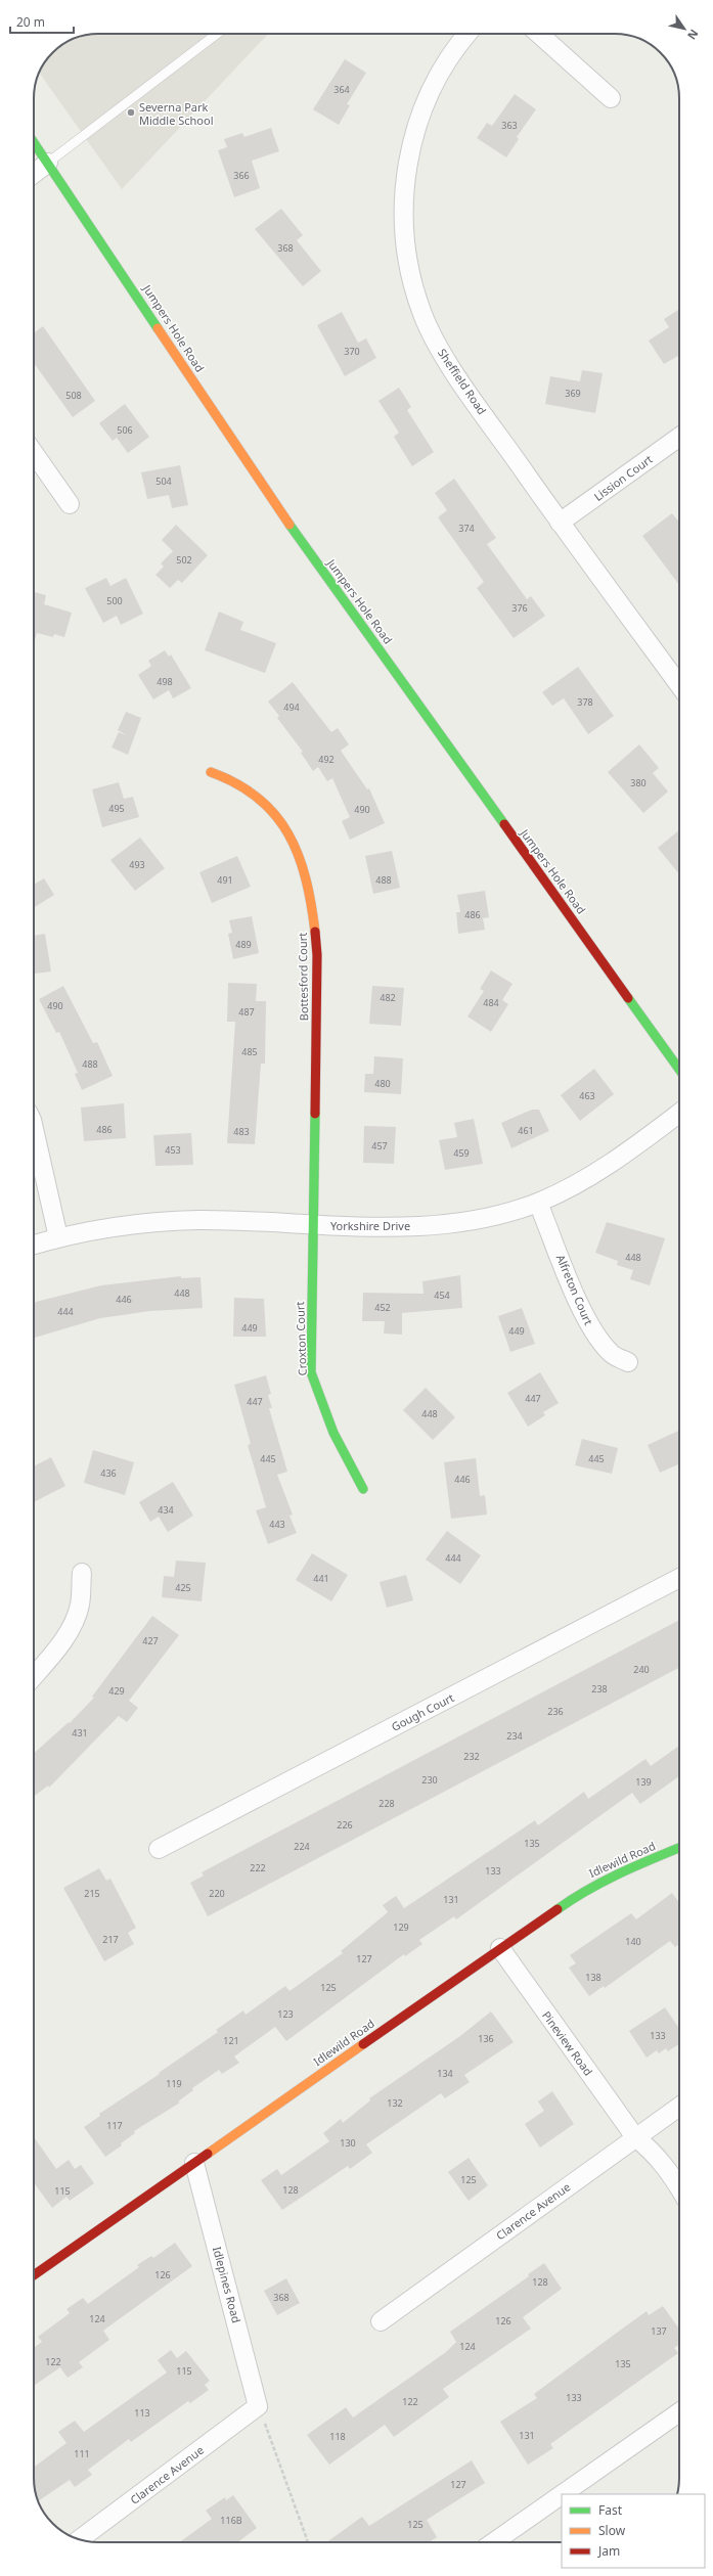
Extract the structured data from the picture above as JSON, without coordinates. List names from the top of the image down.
{
  "streets": {
    "street": [
      "Jumpers Hole Road",
      "Sheffield Road",
      "Lission Court",
      "Bottesford Court",
      "Yorkshire Drive",
      "Alfreton Court",
      "Croxton Court",
      "Gough Court",
      "Idlewild Road",
      "Pineview Road",
      "Clarence Avenue",
      "Idlepines Road"
    ]
  },
  "crossings": [
    ["Sheffield Road", "Lission Court"],
    ["Bottesford Court", "Yorkshire Drive"],
    ["Bottesford Court", "Croxton Court"],
    ["Yorkshire Drive", "Alfreton Court"],
    ["Yorkshire Drive", "Croxton Court"],
    ["Idlewild Road", "Pineview Road"],
    ["Idlewild Road", "Idlepines Road"],
    ["Pineview Road", "Clarence Avenue"],
    ["Clarence Avenue", "Idlepines Road"]
  ],
  "places": ["Severna Park Middle School"],
  "house_numbers": [
    "364",
    "363",
    "366",
    "368",
    "370",
    "369",
    "508",
    "506",
    "504",
    "374",
    "502",
    "500",
    "376",
    "498",
    "378",
    "494",
    "492",
    "380",
    "495",
    "490",
    "493",
    "491",
    "488",
    "486",
    "489",
    "482",
    "484",
    "490",
    "487",
    "485",
    "488",
    "480",
    "463",
    "486",
    "461",
    "483",
    "457",
    "453",
    "459",
    "448",
    "448",
    "454",
    "446",
    "452",
    "444",
    "449",
    "449",
    "447",
    "447",
    "448",
    "445",
    "445",
    "436",
    "446",
    "434",
    "443",
    "444",
    "441",
    "425",
    "427",
    "240",
    "238",
    "429",
    "236",
    "431",
    "234",
    "232",
    "230",
    "139",
    "228",
    "226",
    "135",
    "224",
    "222",
    "133",
    "215",
    "220",
    "131",
    "129",
    "217",
    "140",
    "127",
    "138",
    "125",
    "123",
    "133",
    "136",
    "121",
    "134",
    "119",
    "132",
    "117",
    "130",
    "125",
    "128",
    "115",
    "126",
    "128",
    "368",
    "124",
    "126",
    "137",
    "124",
    "122",
    "135",
    "115",
    "133",
    "122",
    "113",
    "131",
    "118",
    "111",
    "127",
    "116B",
    "125"
  ],
  "legend": ["Fast", "Slow", "Jam"],
  "scale_bar": "20 m",
  "north": "bottom right"
}
